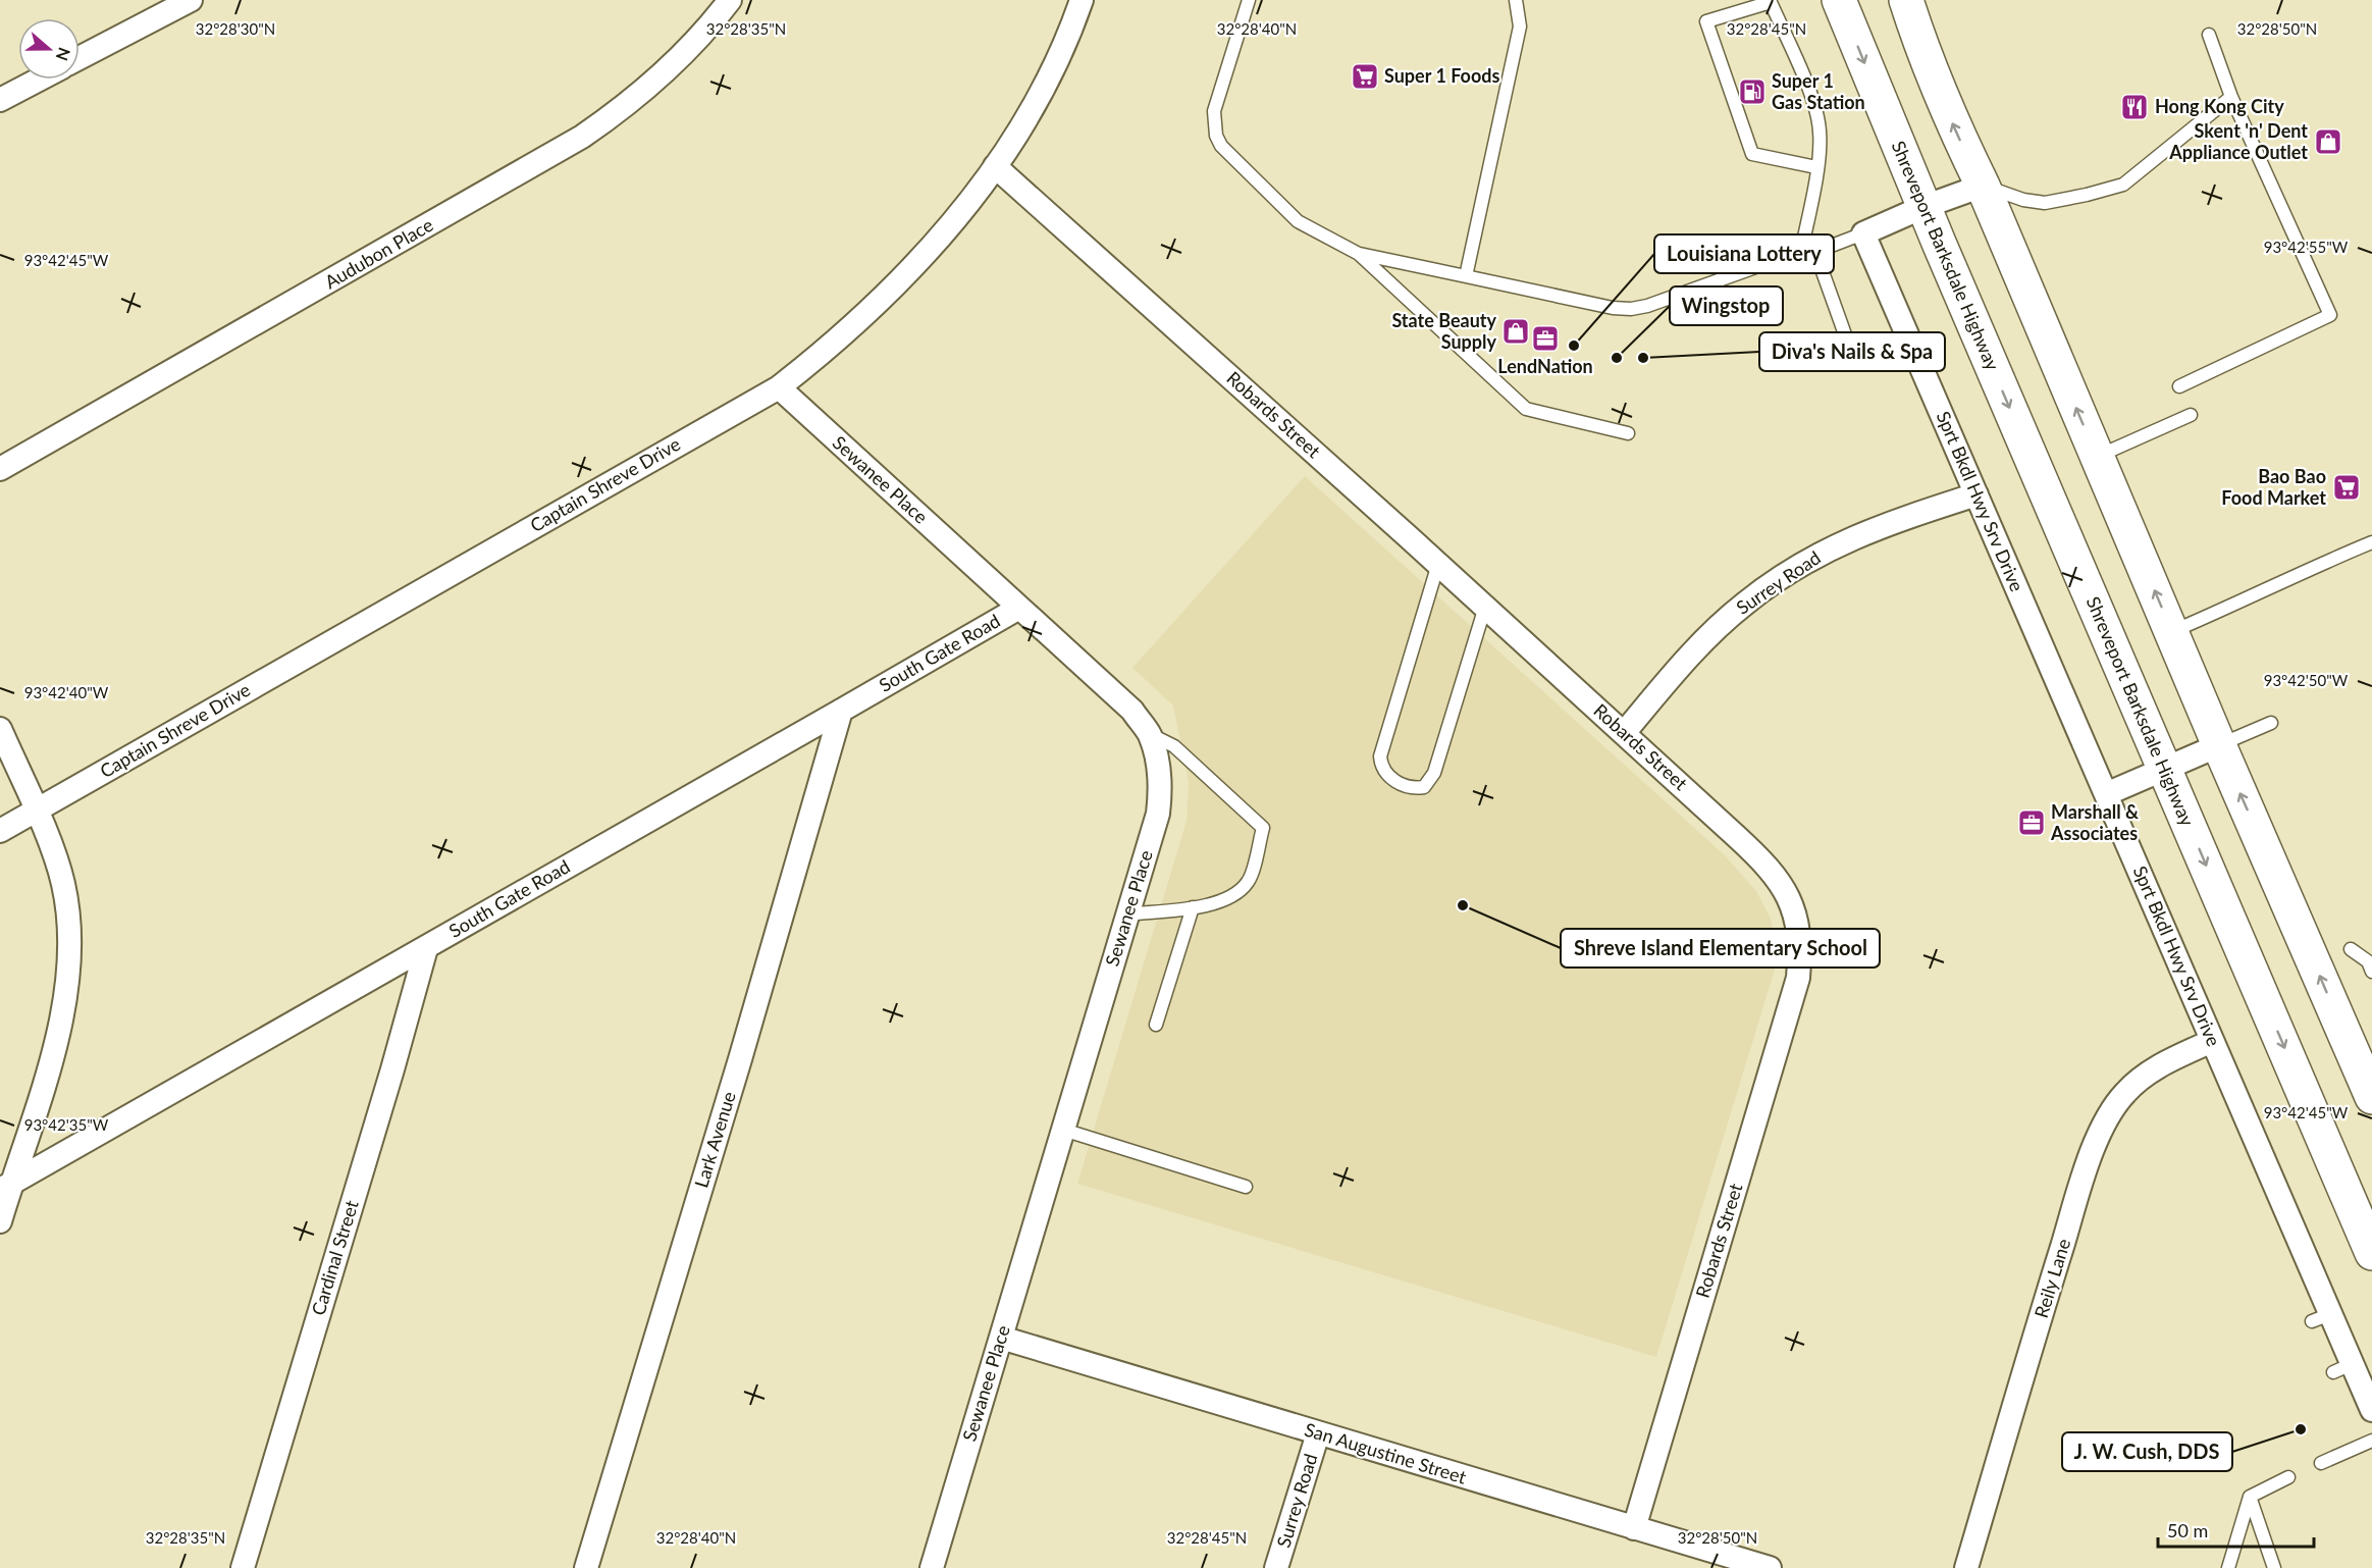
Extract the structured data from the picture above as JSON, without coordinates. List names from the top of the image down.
{
  "streets": {
    "main road": ["Shreveport Barksdale Highway"],
    "street": [
      "Audubon Place",
      "Robards Street",
      "Sewanee Place",
      "Captain Shreve Drive",
      "Sprt Bkdl Hwy Srv Drive",
      "Surrey Road",
      "South Gate Road",
      "Lark Avenue",
      "Cardinal Street",
      "Reily Lane",
      "San Augustine Street"
    ]
  },
  "crossings": [
    ["Robards Street", "Captain Shreve Drive"],
    ["Robards Street", "Surrey Road"],
    ["Robards Street", "San Augustine Street"],
    ["Sewanee Place", "Captain Shreve Drive"],
    ["Sewanee Place", "South Gate Road"],
    ["Sewanee Place", "San Augustine Street"],
    ["Sprt Bkdl Hwy Srv Drive", "Surrey Road"],
    ["Sprt Bkdl Hwy Srv Drive", "Reily Lane"],
    ["Surrey Road", "San Augustine Street"],
    ["South Gate Road", "Lark Avenue"],
    ["South Gate Road", "Cardinal Street"]
  ],
  "places": {
    "supermarket": ["Super 1 Foods", "Bao Bao Food Market"],
    "fuel station": ["Super 1 Gas Station"],
    "restaurant": ["Hong Kong City"],
    "shop": ["Skent 'n' Dent Appliance Outlet", "State Beauty Supply"],
    "office": ["LendNation", "Marshall & Associates"],
    "other": [
      "Louisiana Lottery",
      "Wingstop",
      "Diva's Nails & Spa",
      "Shreve Island Elementary School",
      "J. W. Cush, DDS"
    ]
  },
  "scale_bar": "50 m",
  "north": "right",
  "coordinates": [
    "32°28'30\"N",
    "32°28'35\"N",
    "32°28'40\"N",
    "32°28'45\"N",
    "32°28'50\"N",
    "93°42'55\"W",
    "93°42'45\"W",
    "93°42'50\"W",
    "93°42'40\"W",
    "93°42'35\"W"
  ]
}
